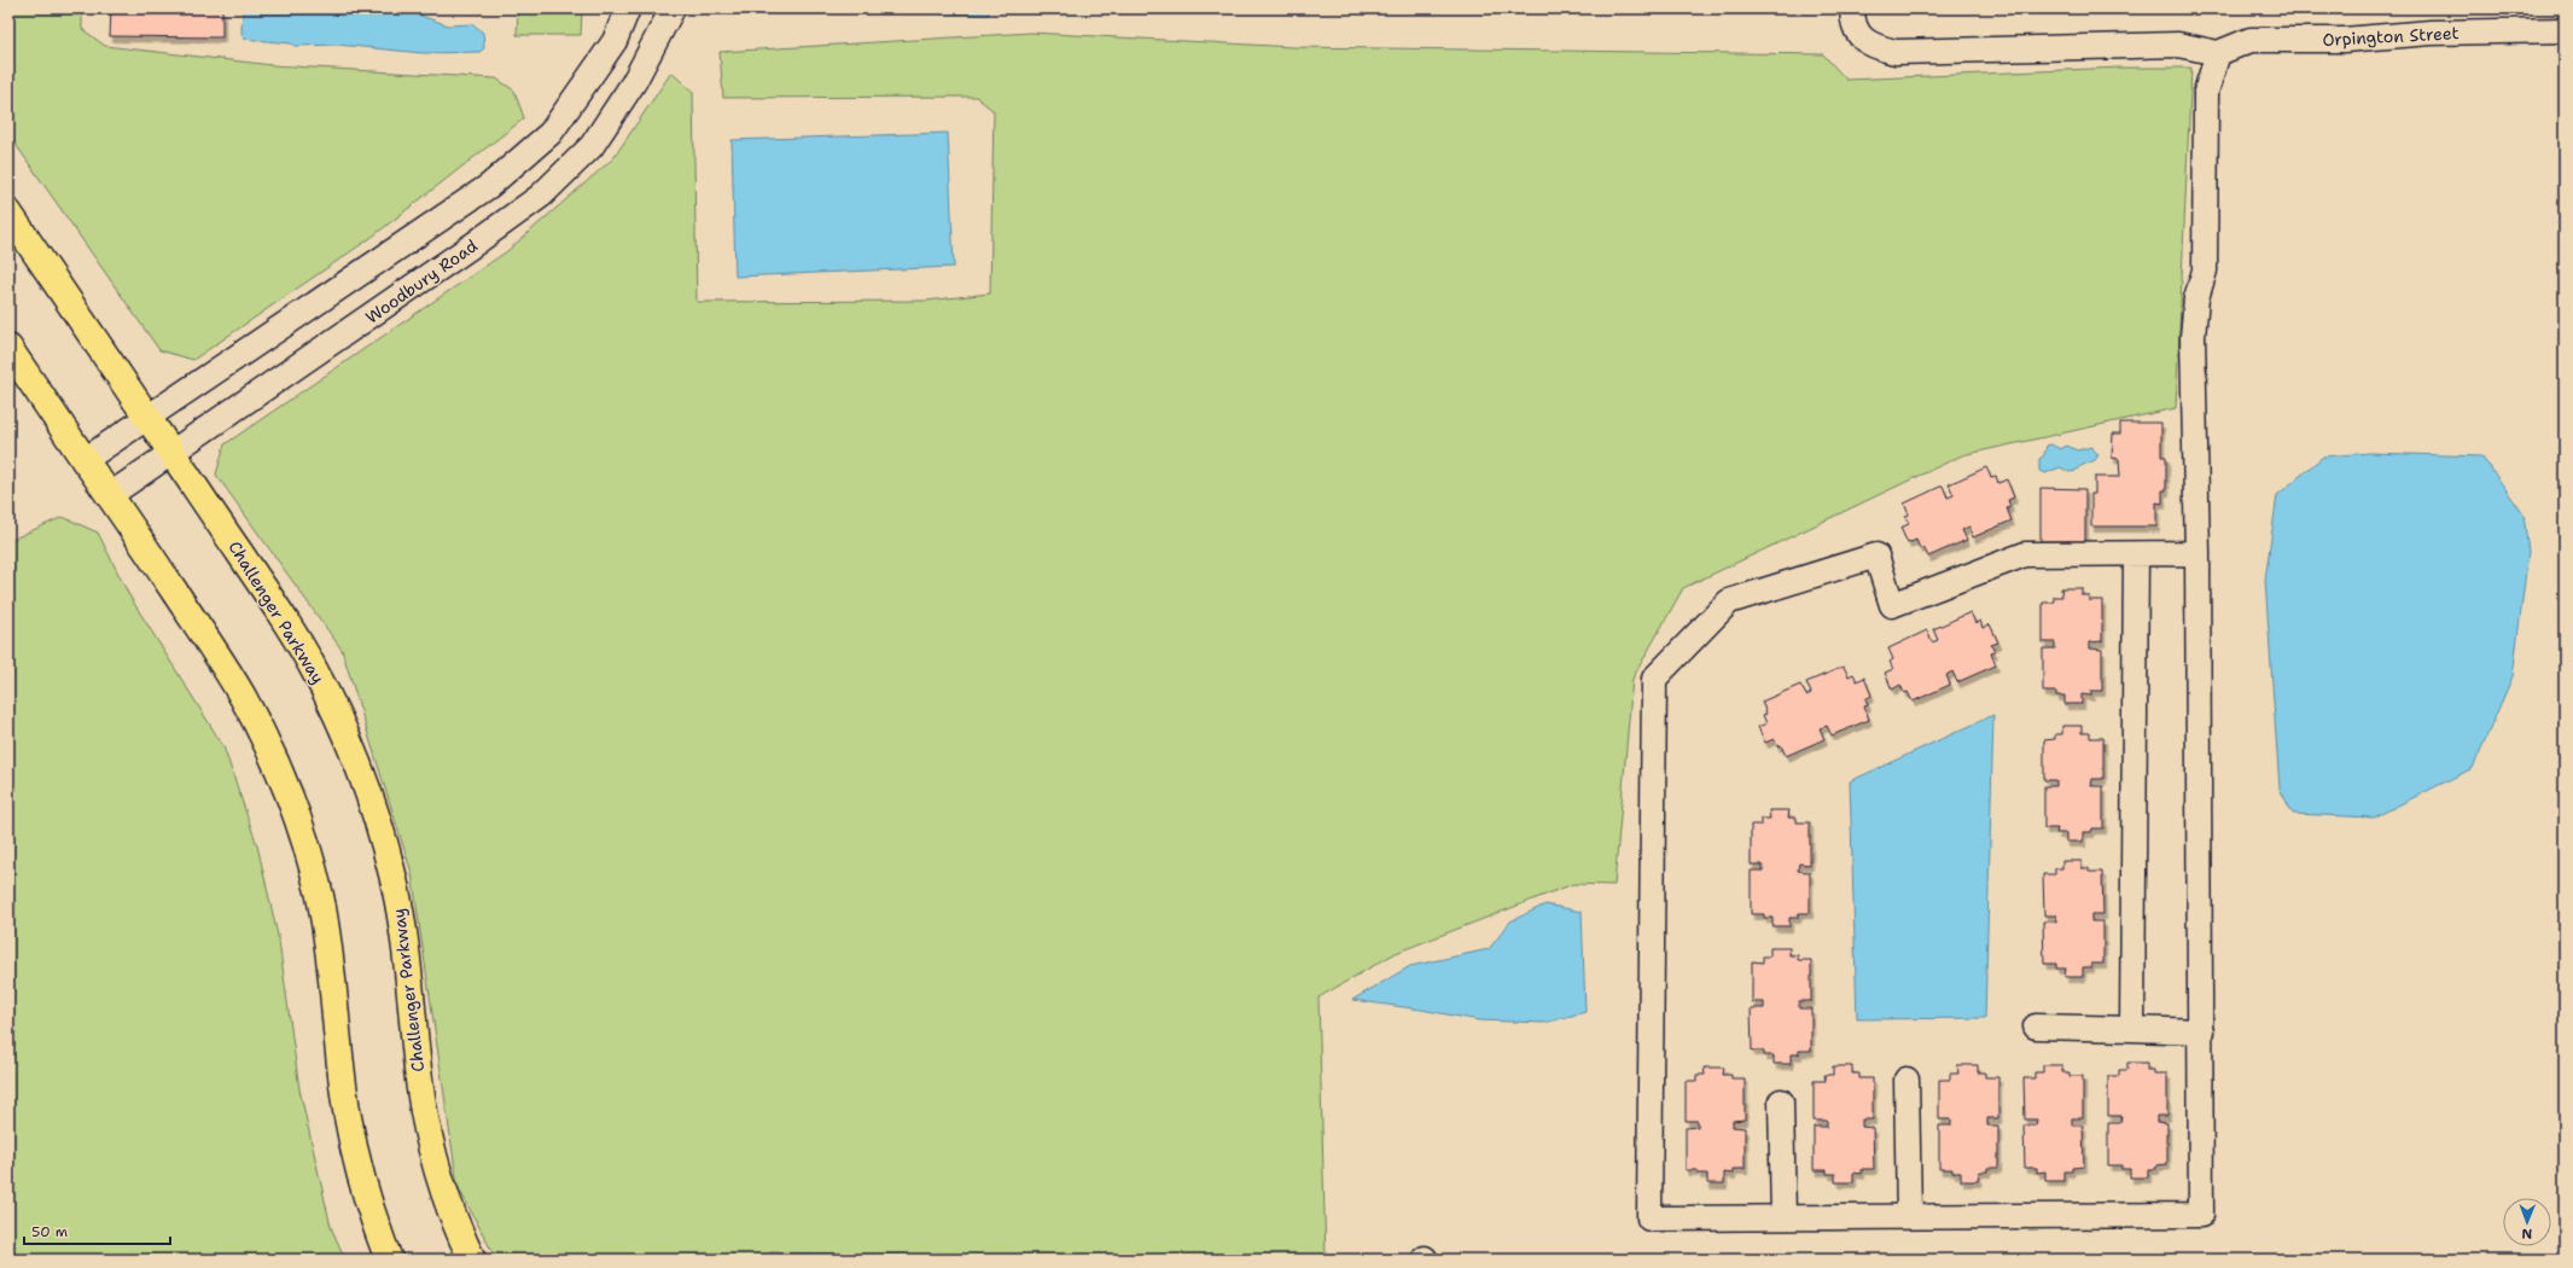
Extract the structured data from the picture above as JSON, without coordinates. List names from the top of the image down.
{
  "streets": {
    "main road": ["Challenger Parkway"],
    "street": ["Orpington Street", "Woodbury Road"]
  },
  "crossings": [
    ["Woodbury Road", "Challenger Parkway"]
  ],
  "scale_bar": "50 m",
  "north": "bottom"
}
